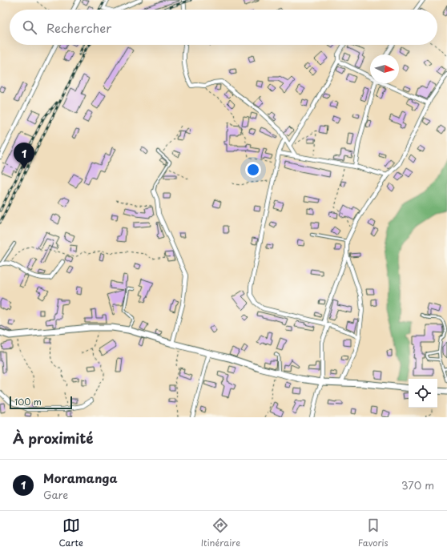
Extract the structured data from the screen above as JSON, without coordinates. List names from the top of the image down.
{
  "scale_bar": "100 m",
  "north": "right",
  "page": {
    "search": "Rechercher",
    "pins": "1",
    "scale": "100 m",
    "heading": "À proximité",
    "list": [
      {
        "mark": "1",
        "name": "Moramanga",
        "note": "Gare",
        "value": "370 m"
      }
    ],
    "nav": ["Carte", "Itinéraire", "Favoris"]
  }
}
